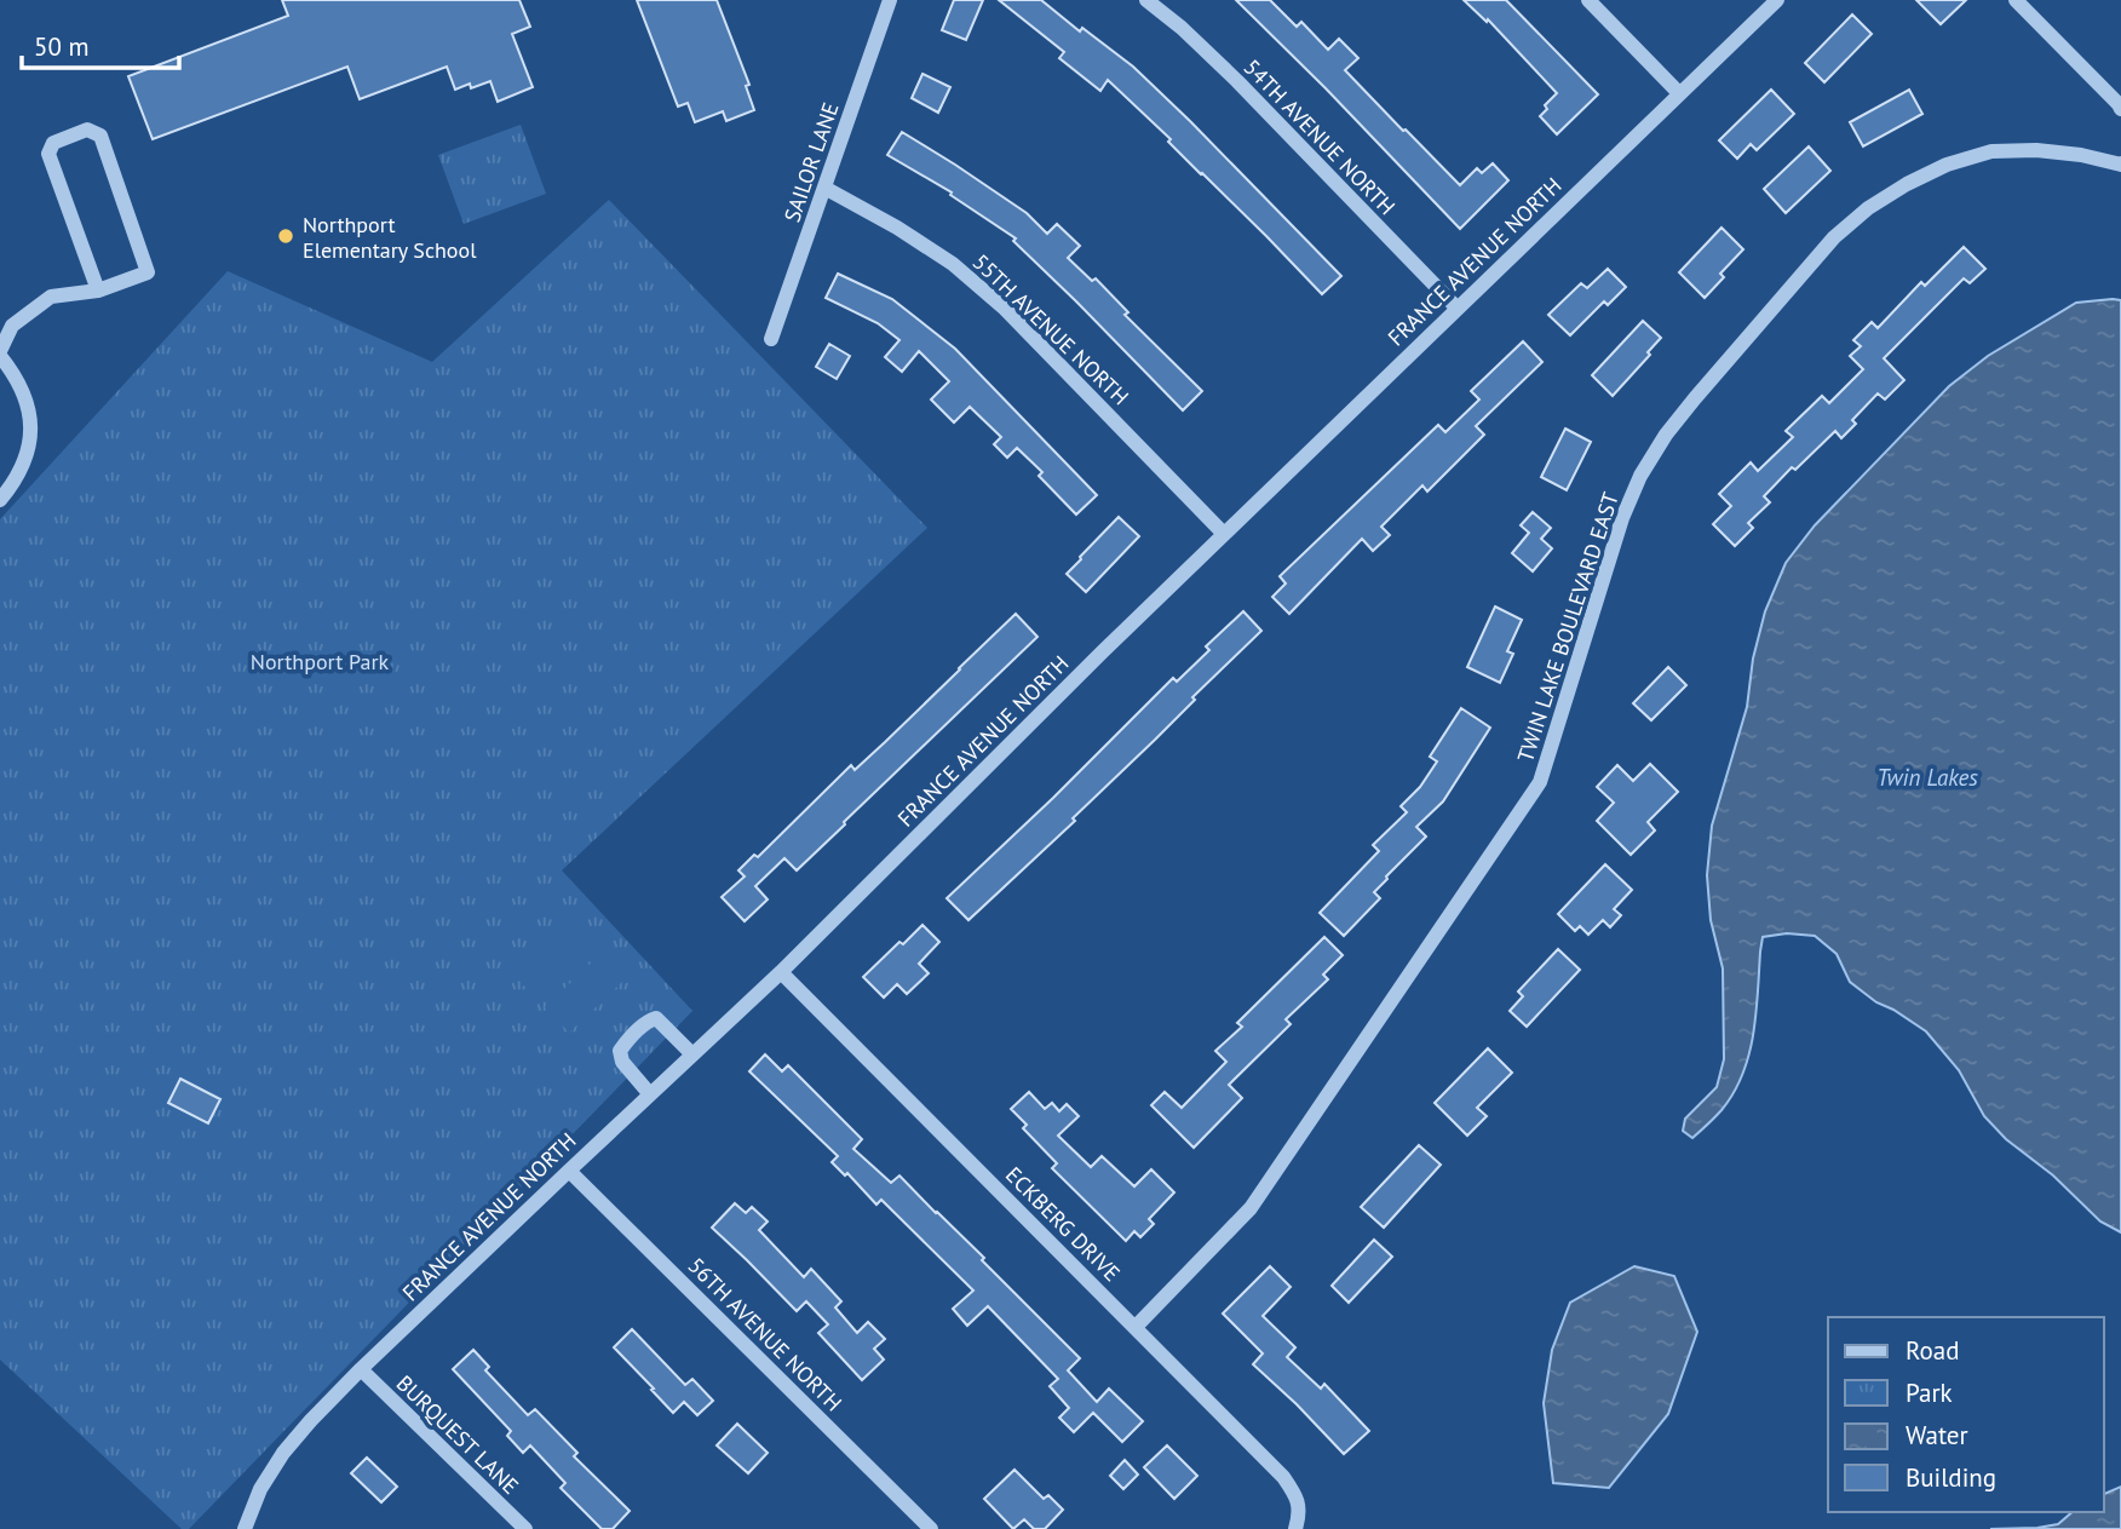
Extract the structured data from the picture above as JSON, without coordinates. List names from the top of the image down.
{
  "streets": {
    "street": [
      "54TH AVENUE NORTH",
      "SAILOR LANE",
      "FRANCE AVENUE NORTH",
      "55TH AVENUE NORTH",
      "TWIN LAKE BOULEVARD EAST",
      "ECKBERG DRIVE",
      "56TH AVENUE NORTH",
      "BURQUEST LANE"
    ]
  },
  "crossings": [
    ["54TH AVENUE NORTH", "FRANCE AVENUE NORTH"],
    ["SAILOR LANE", "55TH AVENUE NORTH"],
    ["FRANCE AVENUE NORTH", "55TH AVENUE NORTH"],
    ["FRANCE AVENUE NORTH", "ECKBERG DRIVE"],
    ["FRANCE AVENUE NORTH", "56TH AVENUE NORTH"],
    ["FRANCE AVENUE NORTH", "BURQUEST LANE"],
    ["TWIN LAKE BOULEVARD EAST", "ECKBERG DRIVE"]
  ],
  "water": ["Twin Lakes"],
  "parks": ["Northport Park"],
  "places": ["Northport Elementary School"],
  "legend": [
    "Road",
    "Park",
    "Water",
    "Building"
  ],
  "scale_bar": "50 m"
}
